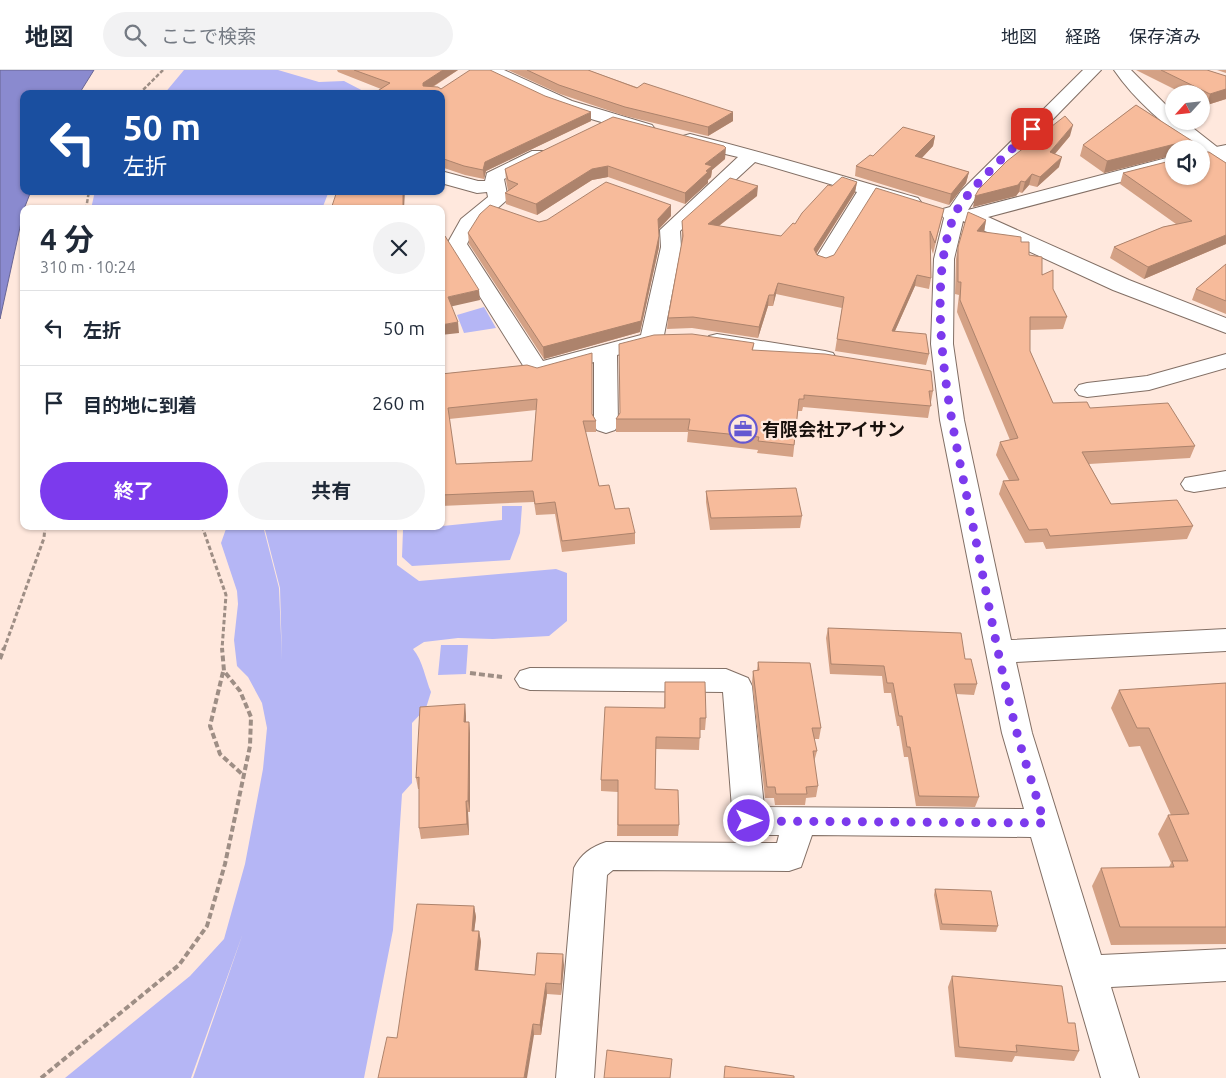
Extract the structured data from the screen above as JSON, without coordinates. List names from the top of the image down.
{
  "places": {
    "office": ["有限会社アイサン"]
  },
  "north": "bottom left",
  "page": {
    "header": "地図",
    "search": "ここで検索",
    "nav": ["地図", "経路", "保存済み"],
    "turn": ["50 m", "左折"],
    "heading": ["4 分", "310 m · 10:24"],
    "list": [
      {
        "name": "左折",
        "value": "50 m"
      },
      {
        "name": "目的地に到着",
        "value": "260 m"
      }
    ],
    "buttons": ["終了", "共有"]
  }
}
